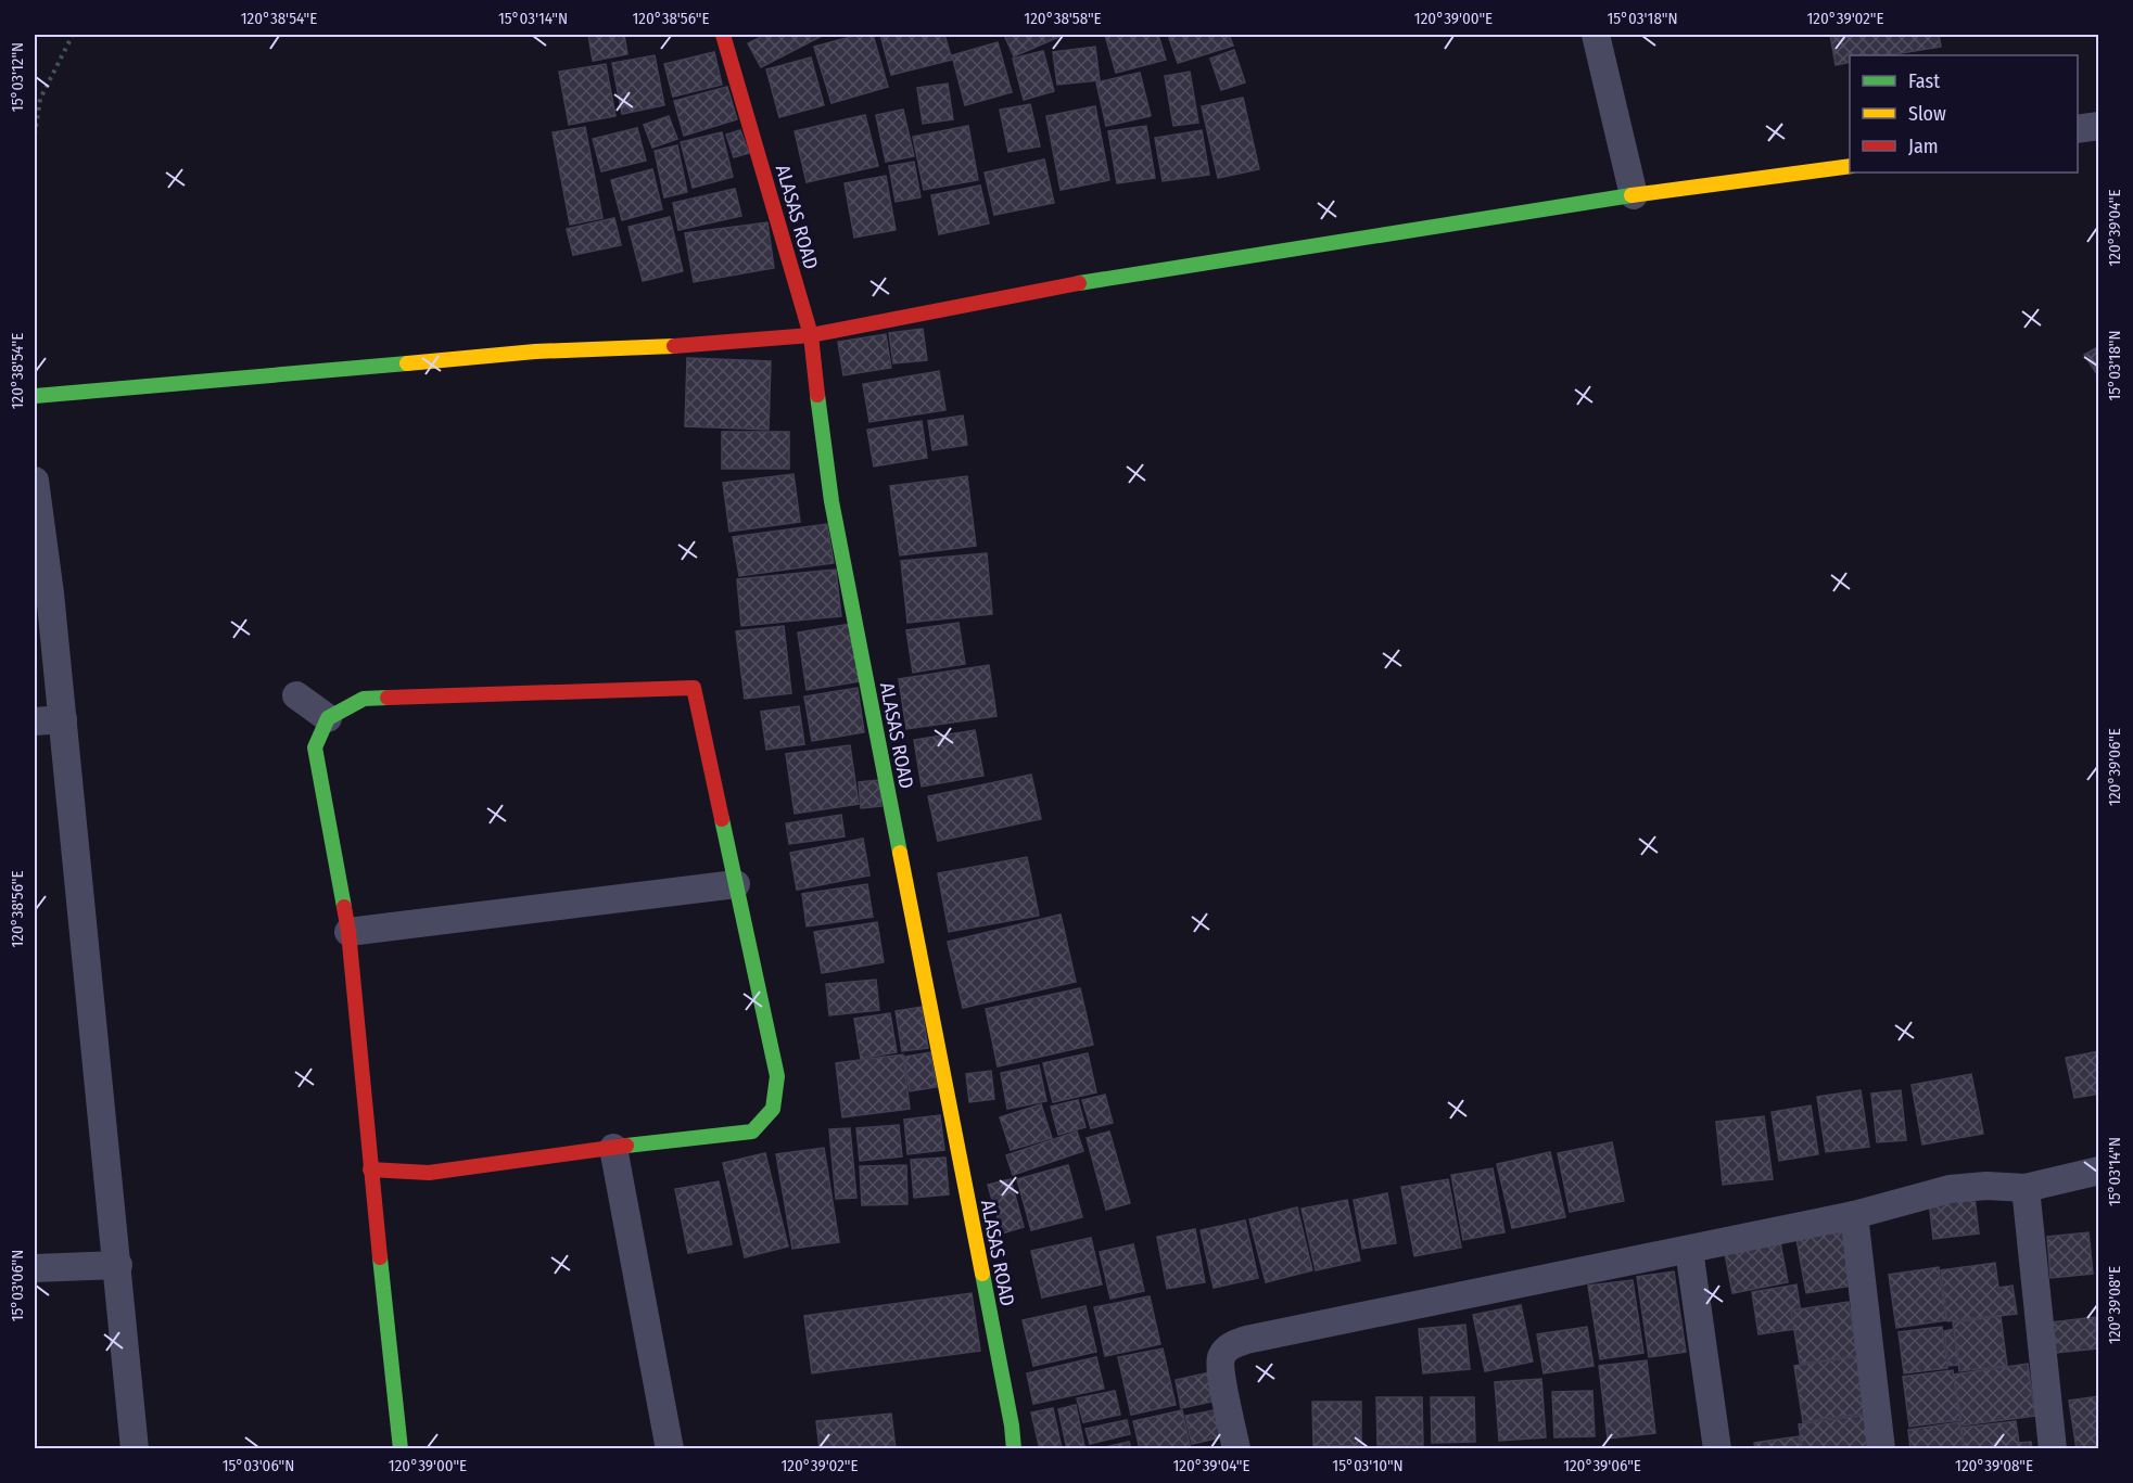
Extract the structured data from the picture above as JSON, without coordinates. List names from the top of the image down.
{
  "streets": {
    "street": ["ALASAS ROAD"]
  },
  "legend": ["Fast", "Slow", "Jam"],
  "coordinates": [
    "120°38'54\"E",
    "15°03'14\"N",
    "120°38'56\"E",
    "120°38'58\"E",
    "120°39'00\"E",
    "15°03'18\"N",
    "120°39'02\"E",
    "15°03'12\"N",
    "120°39'04\"E",
    "120°39'06\"E",
    "15°03'06\"N",
    "120°39'08\"E",
    "15°03'10\"N"
  ]
}
